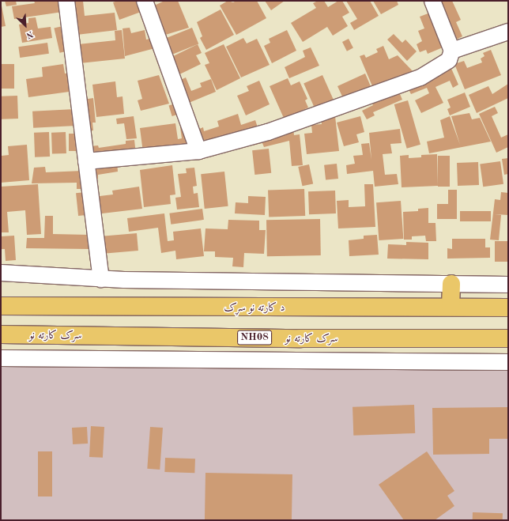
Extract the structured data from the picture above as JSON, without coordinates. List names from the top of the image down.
{
  "streets": {
    "highway": ["د کارته نو سړک", "سرک کارته نو", "NH08"]
  },
  "north": "bottom right"
}
